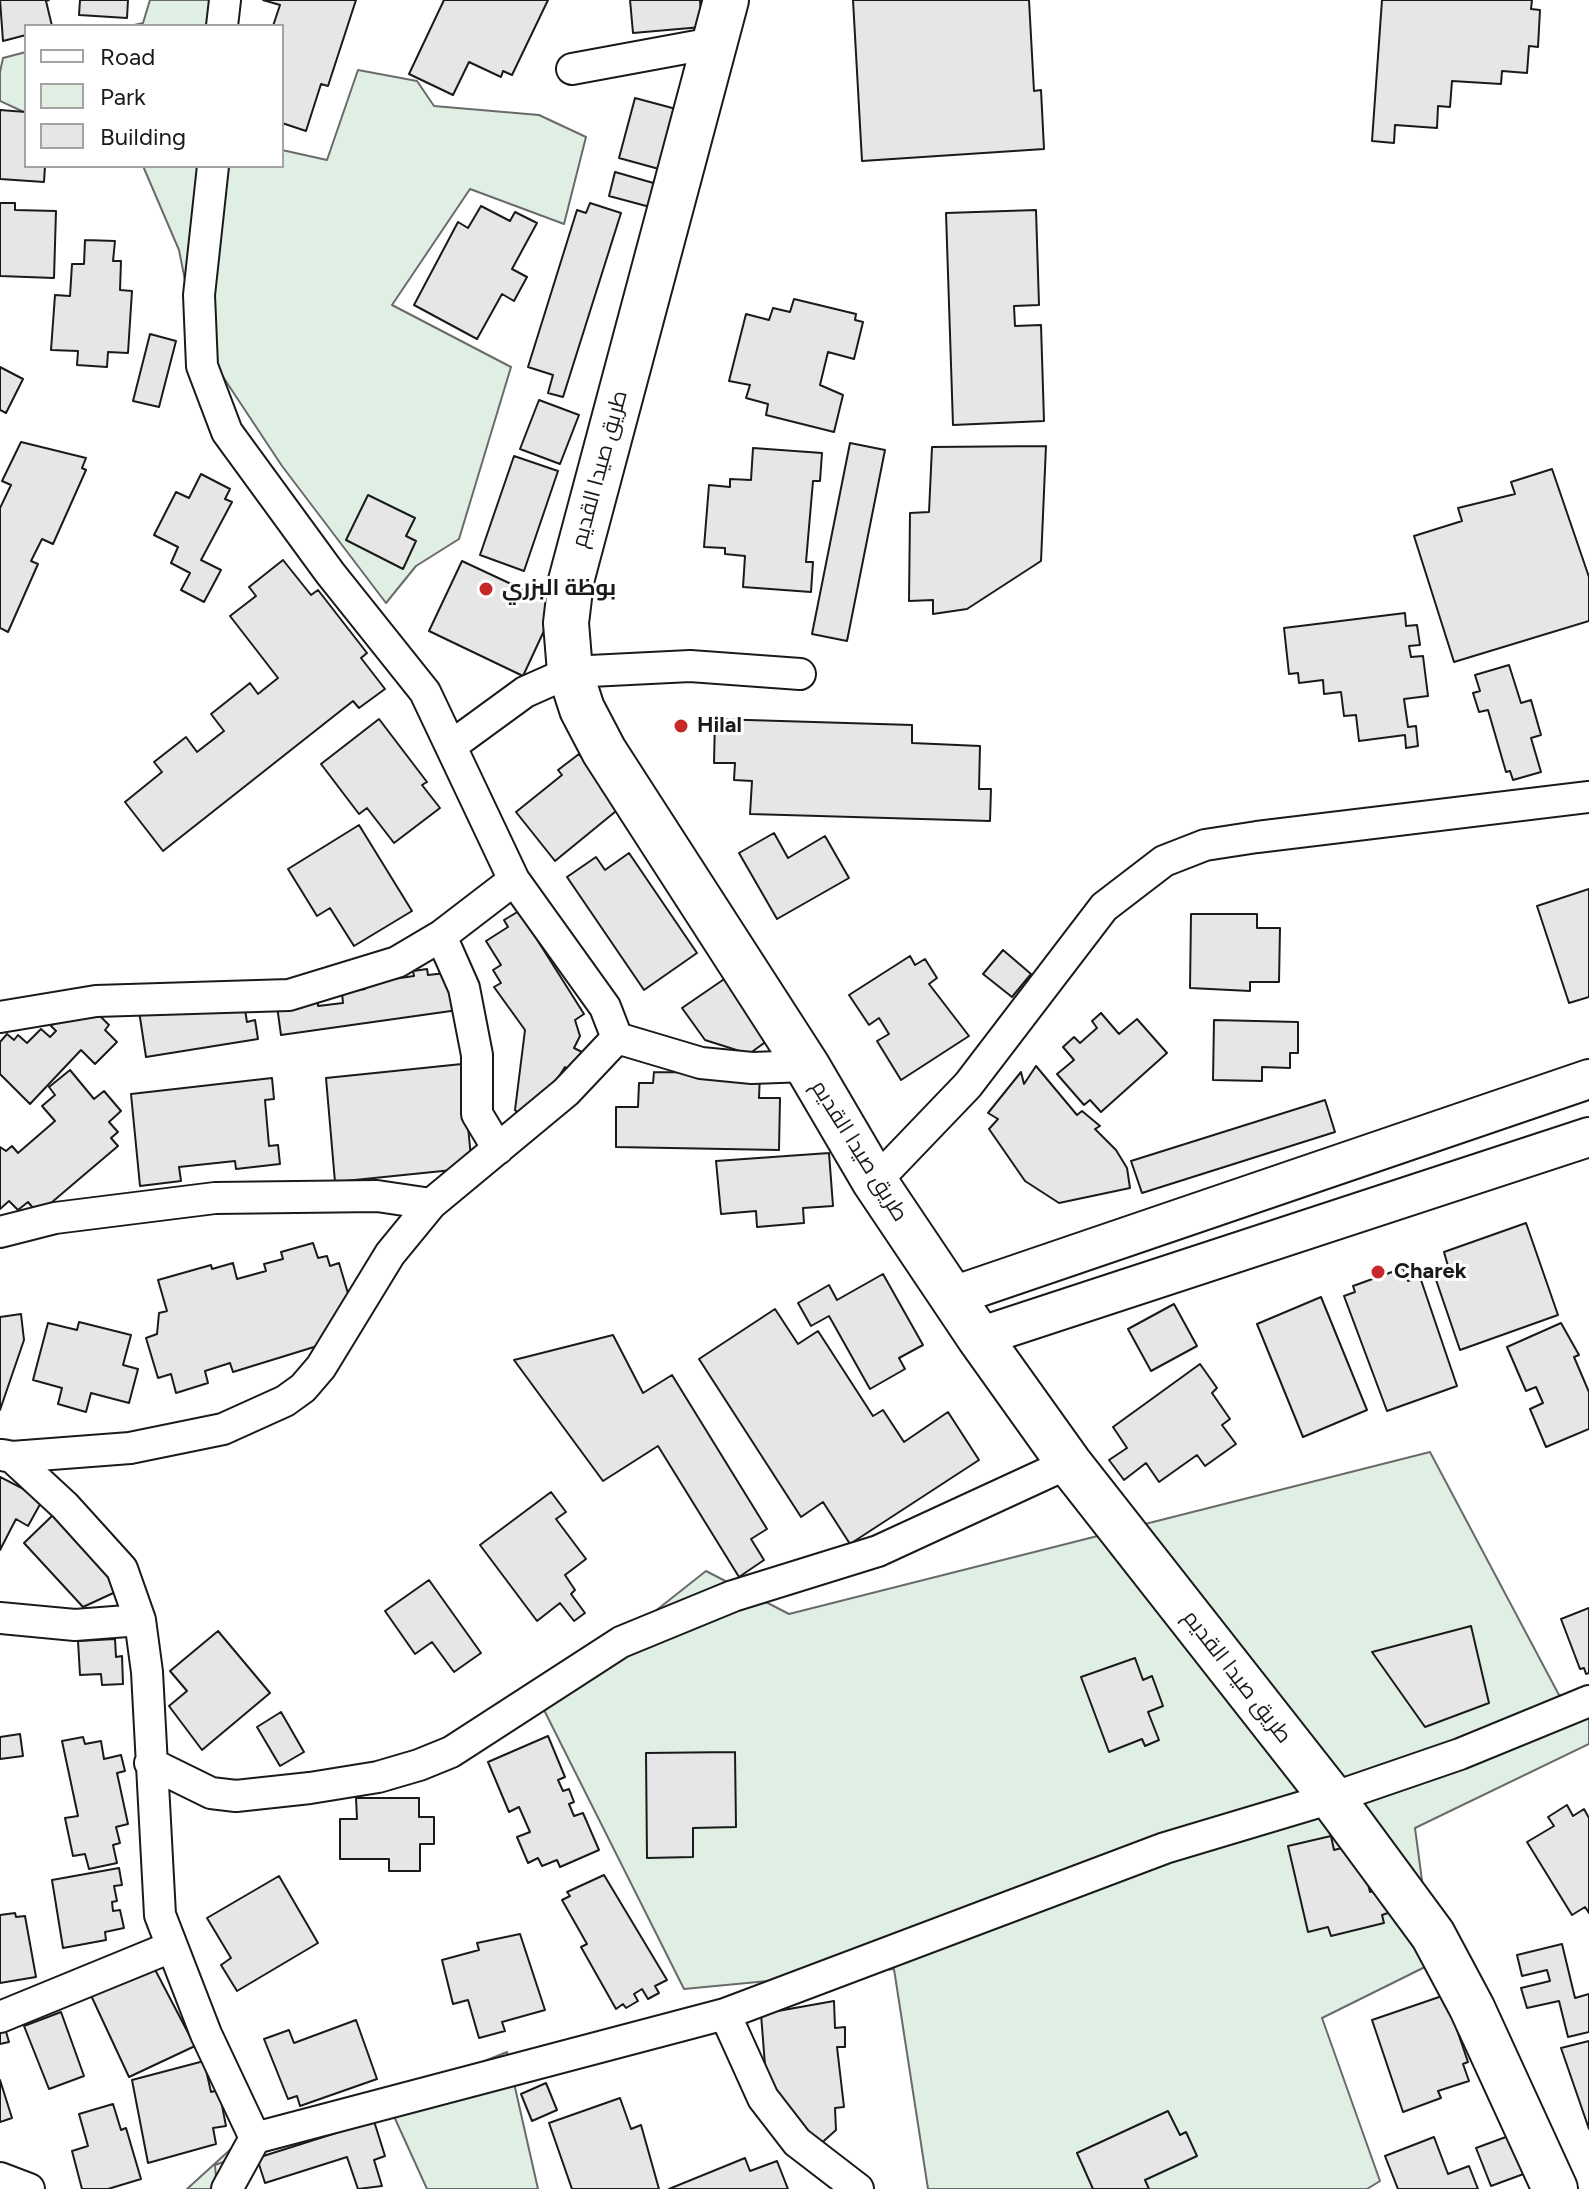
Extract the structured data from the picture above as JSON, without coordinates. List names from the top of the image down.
{
  "streets": {
    "highway": ["طريق صيدا القديم"]
  },
  "places": ["بوظة البزري", "Hilal", "Charek"],
  "legend": ["Road", "Park", "Building"]
}
